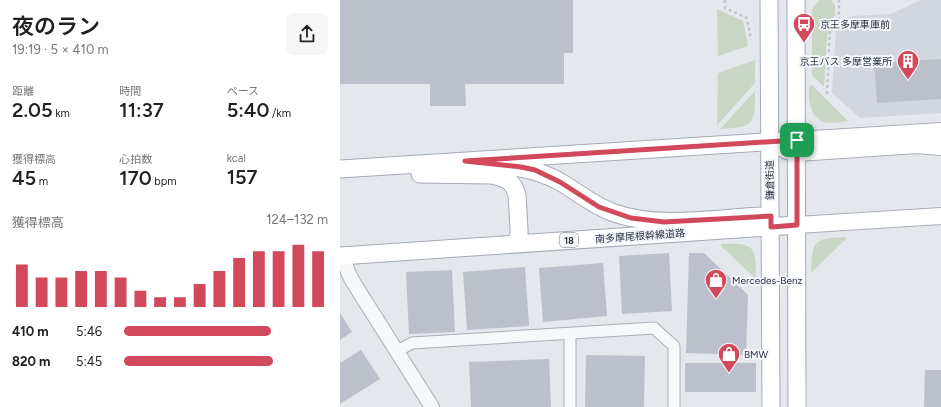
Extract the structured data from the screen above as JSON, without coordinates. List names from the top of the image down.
{
  "streets": {
    "main road": ["鎌倉街道", "南多摩尾根幹線道路", "18"]
  },
  "crossings": [
    ["鎌倉街道", "南多摩尾根幹線道路"]
  ],
  "places": {
    "bus stop": ["京王多摩車庫前"],
    "building": ["京王バス 多摩営業所"],
    "shop": ["Mercedes-Benz", "BMW"]
  },
  "page": {
    "heading": ["夜のラン", "19:19 · 5 × 410 m"],
    "stats": [
      ["距離", "2.05 km"],
      ["時間", "11:37"],
      ["ペース", "5:40 /km"],
      ["獲得標高", "45 m"],
      ["心拍数", "170 bpm"],
      ["kcal", "157"]
    ],
    "chart": ["獲得標高", "124–132 m"],
    "list": [
      {
        "name": "410 m",
        "note": "5:46"
      },
      {
        "name": "820 m",
        "note": "5:45"
      }
    ]
  }
}
